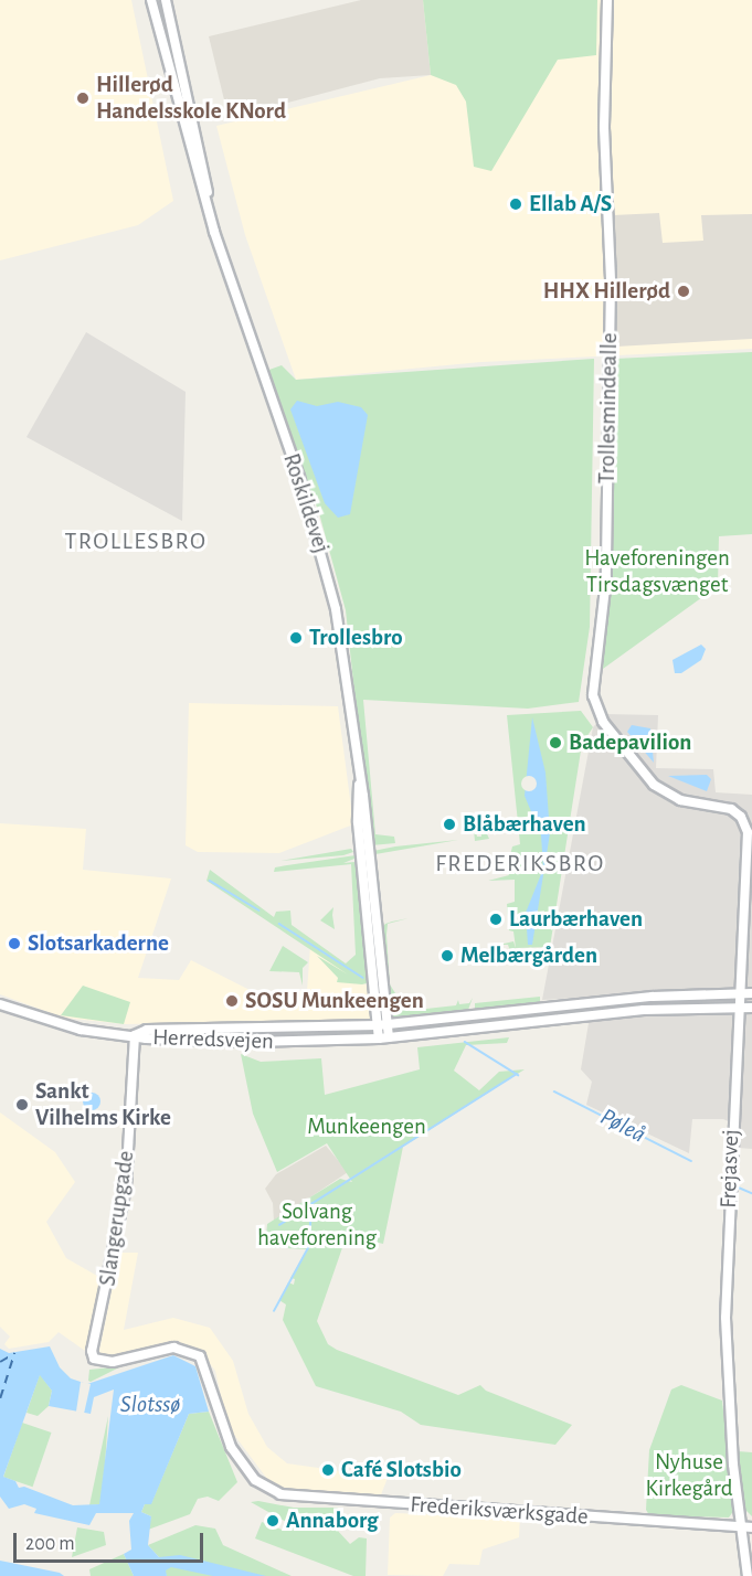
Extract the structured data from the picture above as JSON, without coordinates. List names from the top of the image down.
{
  "streets": {
    "street": [
      "Trollesmindealle",
      "Roskildevej",
      "Herredsvejen",
      "Frejasvej",
      "Slangerupgade",
      "Frederiksværksgade"
    ]
  },
  "crossings": [
    ["Trollesmindealle", "Frejasvej"],
    ["Roskildevej", "Herredsvejen"],
    ["Herredsvejen", "Frejasvej"],
    ["Herredsvejen", "Slangerupgade"],
    ["Frejasvej", "Frederiksværksgade"],
    ["Slangerupgade", "Frederiksværksgade"]
  ],
  "districts": ["TROLLESBRO", "FREDERIKSBRO"],
  "water": ["Pøleå", "Slotssø"],
  "parks": [
    "Haveforeningen Tirsdagsvænget",
    "Munkeengen",
    "Solvang haveforening",
    "Nyhuse Kirkegård"
  ],
  "places": [
    "Hillerød Handelsskole KNord",
    "Ellab A/S",
    "HHX Hillerød",
    "Trollesbro",
    "Badepavilion",
    "Blåbærhaven",
    "Laurbærhaven",
    "Slotsarkaderne",
    "Melbærgården",
    "SOSU Munkeengen",
    "Sankt Vilhelms Kirke",
    "Café Slotsbio",
    "Annaborg"
  ],
  "scale_bar": "200 m"
}
